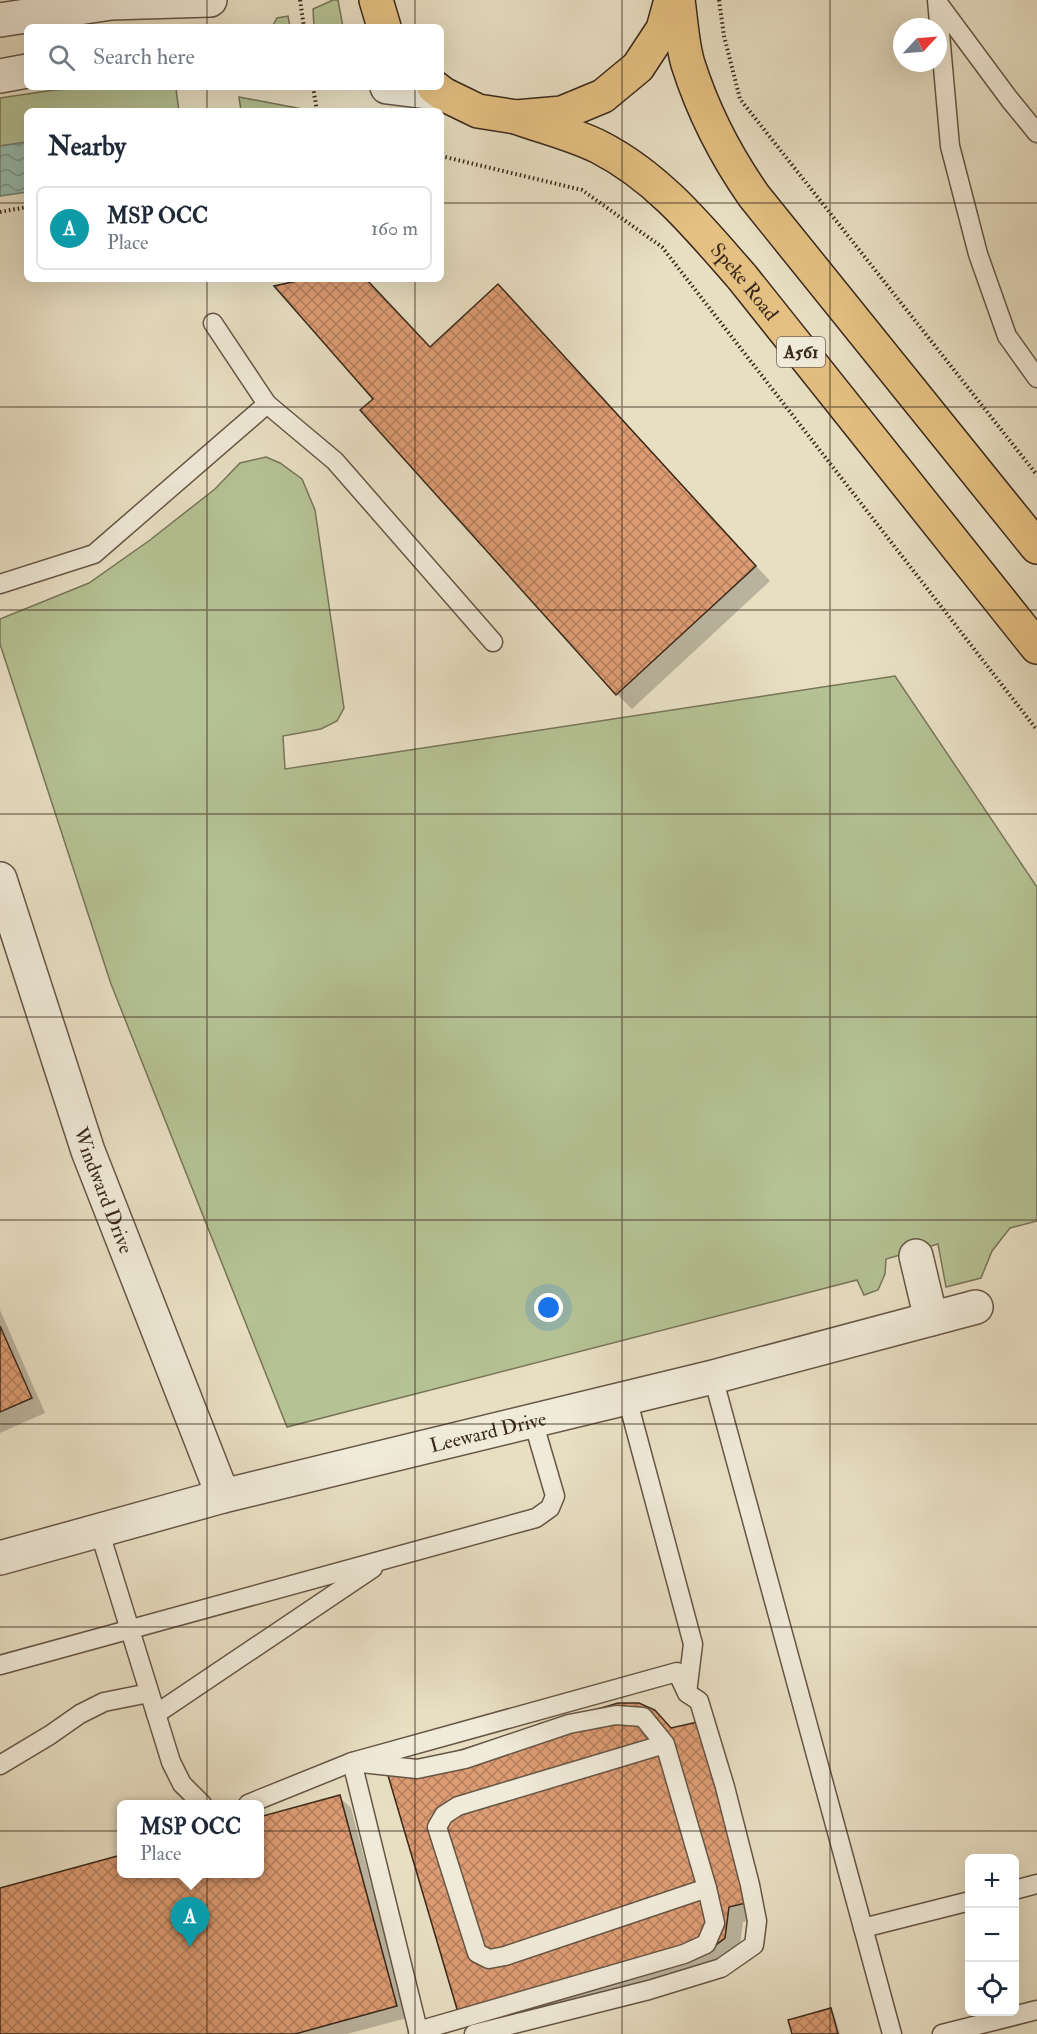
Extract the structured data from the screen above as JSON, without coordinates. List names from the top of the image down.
{
  "streets": {
    "highway": ["Speke Road", "A561"],
    "street": ["Windward Drive", "Leeward Drive"]
  },
  "crossings": [
    ["Speke Road", "A561"],
    ["Windward Drive", "Leeward Drive"]
  ],
  "north": "top right",
  "page": {
    "search": "Search here",
    "heading": "Nearby",
    "list": [
      {
        "mark": "A",
        "name": "MSP OCC",
        "note": "Place",
        "value": "160 m"
      }
    ],
    "popup": ["MSP OCC", "Place"],
    "map_buttons": ["+", "−"],
    "pins": "A"
  }
}
